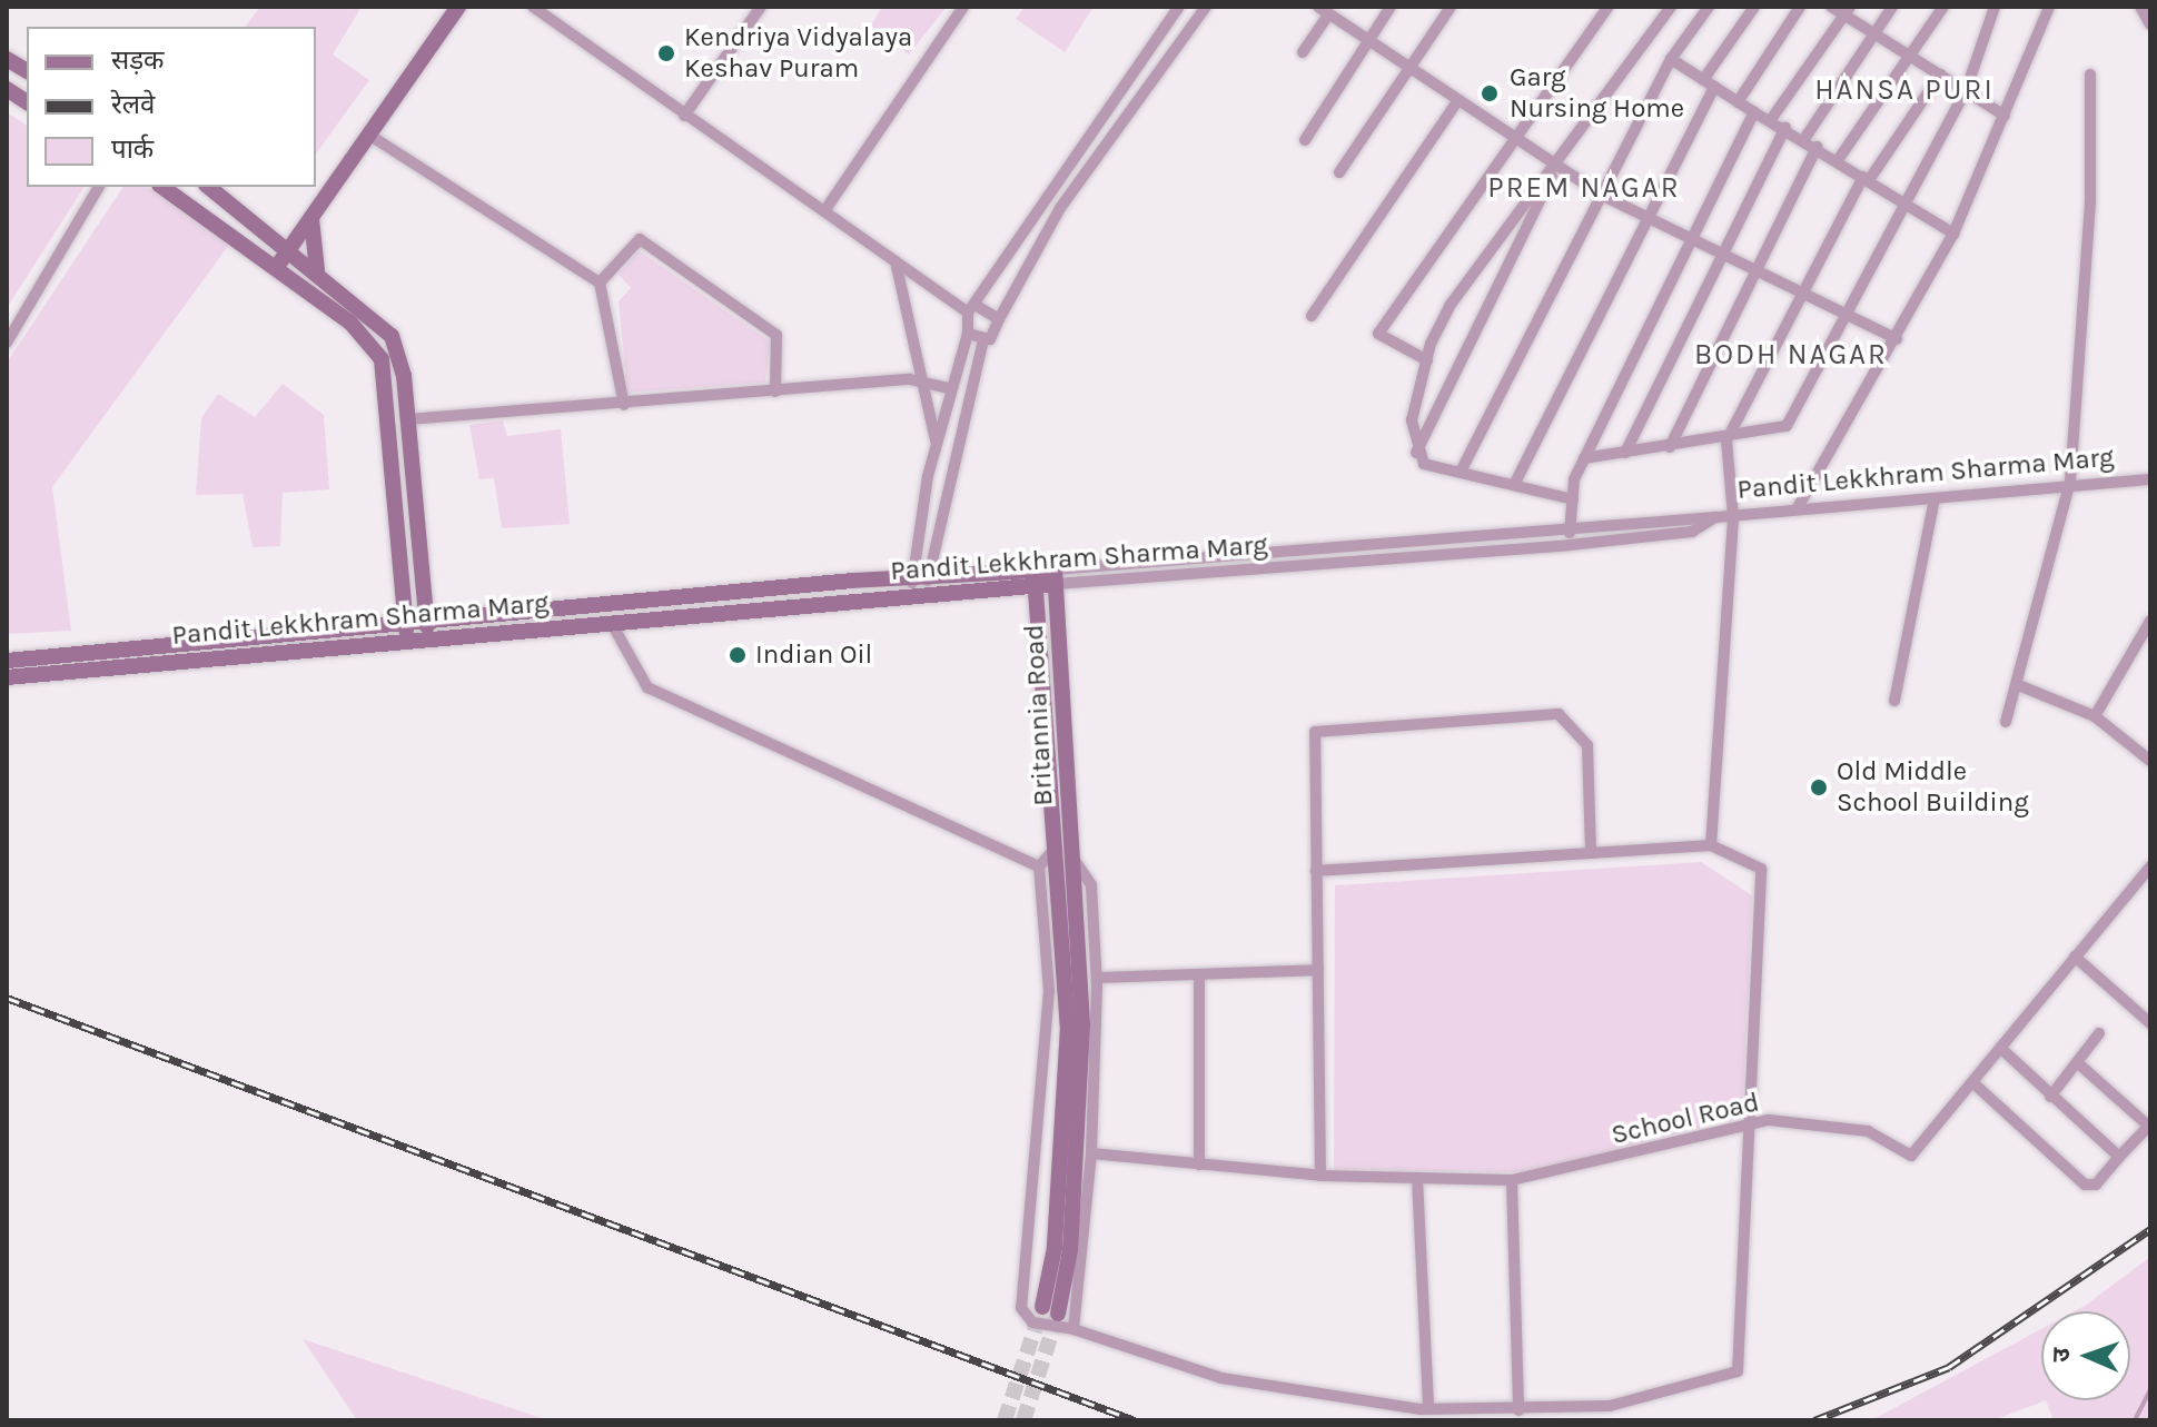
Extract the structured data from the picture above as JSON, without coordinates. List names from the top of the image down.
{
  "streets": {
    "main road": ["Pandit Lekkhram Sharma Marg", "Britannia Road"],
    "street": ["School Road"]
  },
  "crossings": [
    ["Pandit Lekkhram Sharma Marg", "Britannia Road"]
  ],
  "districts": ["HANSA PURI", "PREM NAGAR", "BODH NAGAR"],
  "places": [
    "Kendriya Vidyalaya Keshav Puram",
    "Garg Nursing Home",
    "Indian Oil",
    "Old Middle School Building"
  ],
  "legend": ["सड़क", "रेलवे", "पार्क"],
  "north": "left"
}
